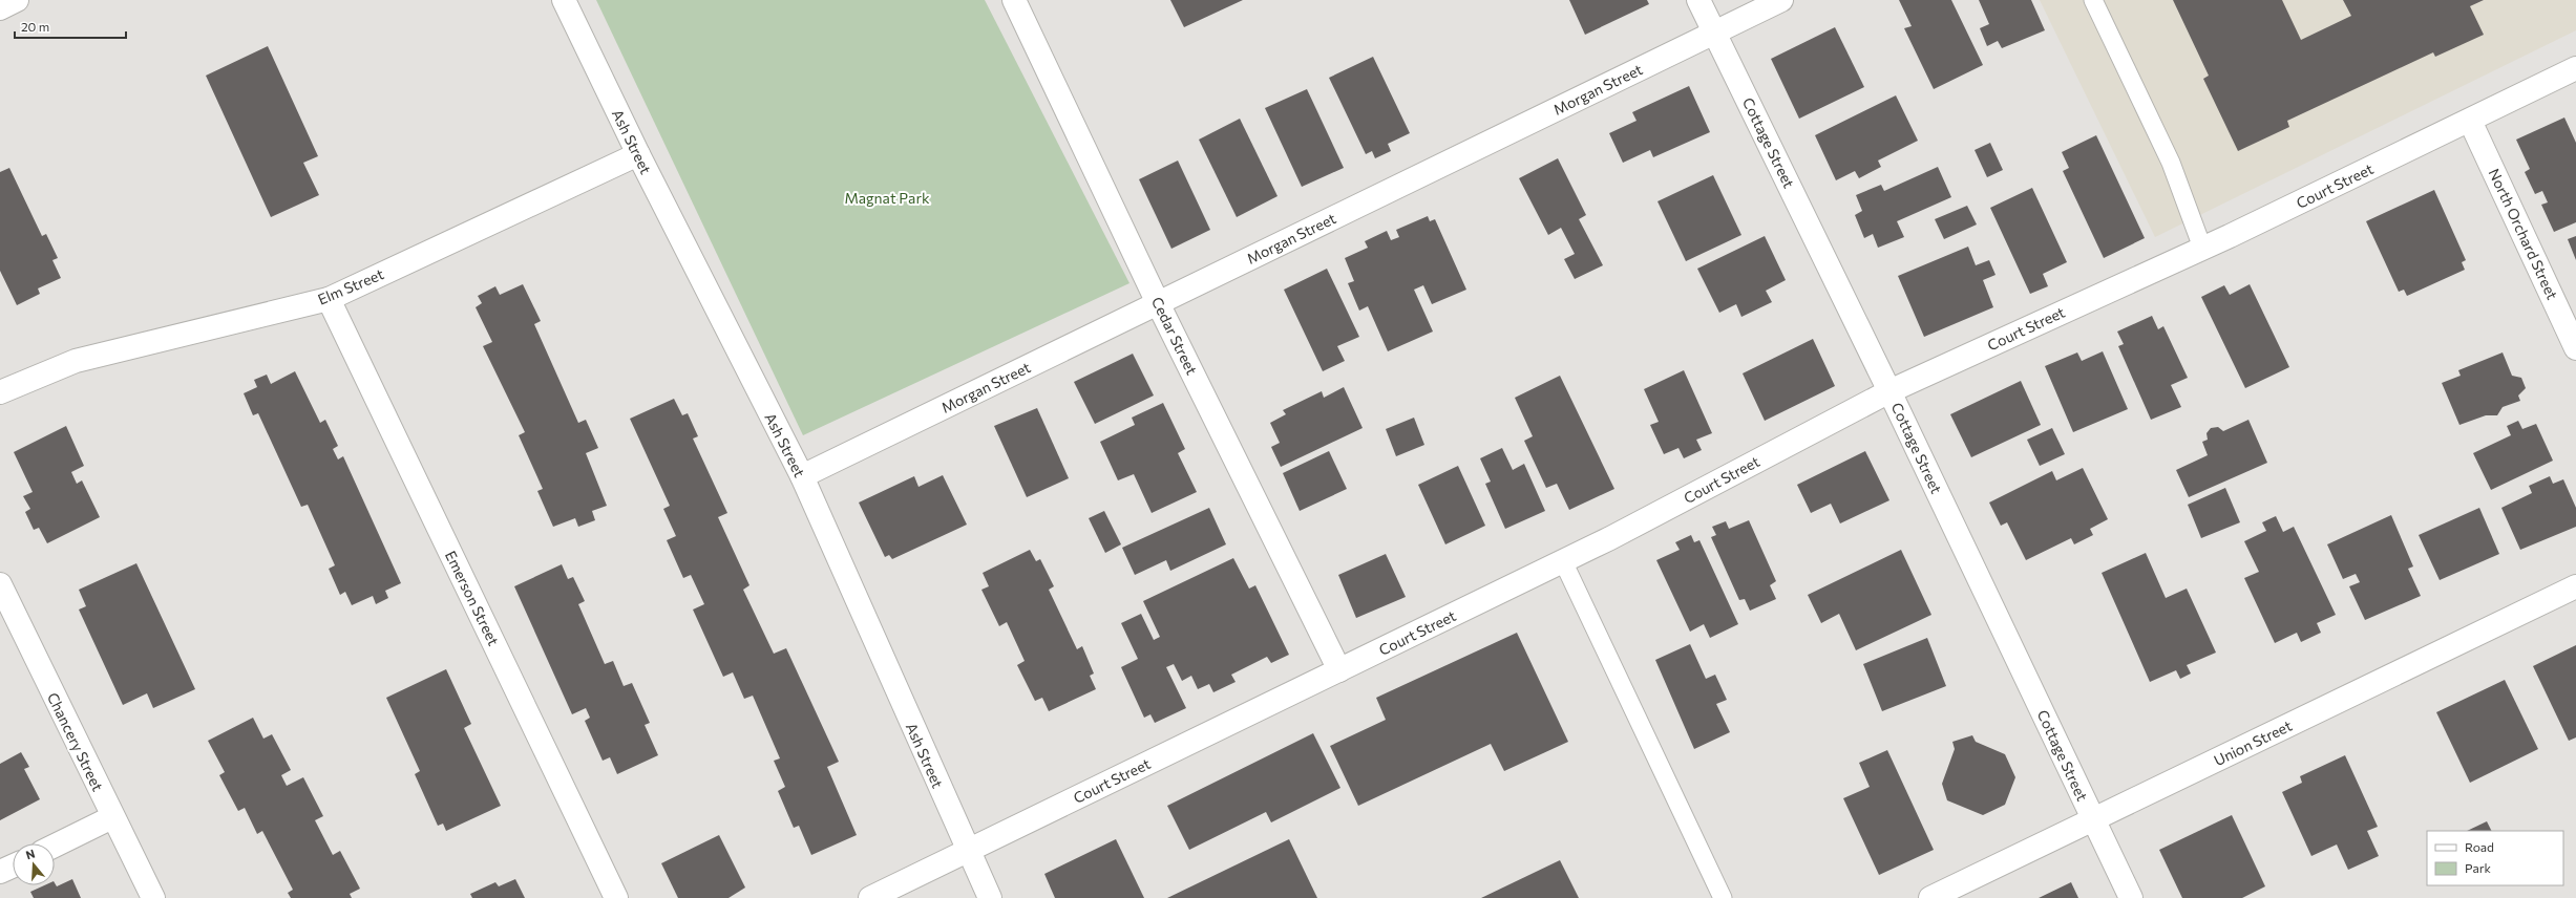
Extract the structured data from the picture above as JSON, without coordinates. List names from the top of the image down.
{
  "streets": {
    "street": [
      "Morgan Street",
      "Ash Street",
      "Cottage Street",
      "Court Street",
      "North Orchard Street",
      "Elm Street",
      "Cedar Street",
      "Emerson Street",
      "Chancery Street",
      "Union Street"
    ]
  },
  "crossings": [
    ["Morgan Street", "Ash Street"],
    ["Morgan Street", "Cottage Street"],
    ["Morgan Street", "Cedar Street"],
    ["Ash Street", "Court Street"],
    ["Ash Street", "Elm Street"],
    ["Cottage Street", "Court Street"],
    ["Cottage Street", "Union Street"],
    ["Court Street", "North Orchard Street"],
    ["Court Street", "Cedar Street"],
    ["Elm Street", "Emerson Street"]
  ],
  "parks": ["Magnat Park"],
  "legend": ["Road", "Park"],
  "scale_bar": "20 m",
  "north": "top"
}
